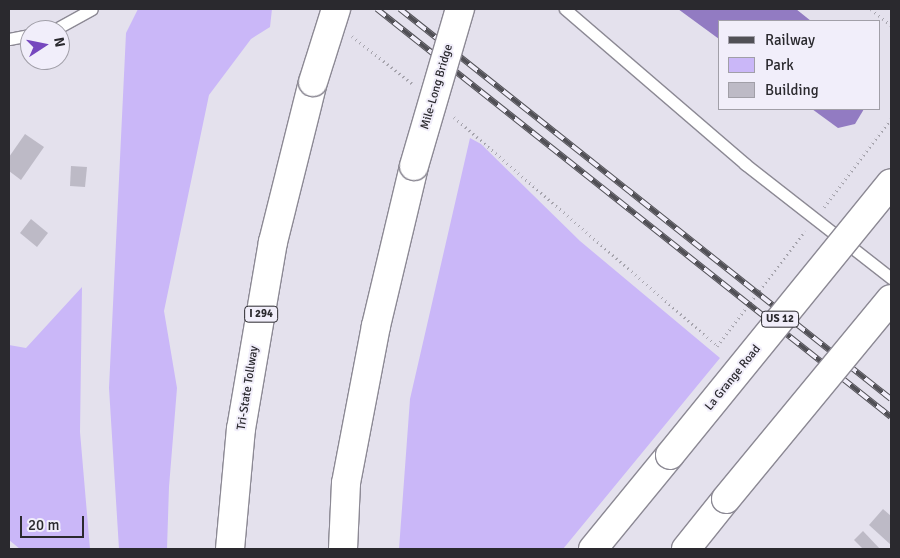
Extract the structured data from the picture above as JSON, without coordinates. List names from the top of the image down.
{
  "streets": {
    "highway": [
      "Mile-Long Bridge",
      "I 294",
      "US 12",
      "La Grange Road",
      "Tri-State Tollway"
    ]
  },
  "legend": ["Railway", "Park", "Building"],
  "scale_bar": "20 m",
  "north": "right"
}
